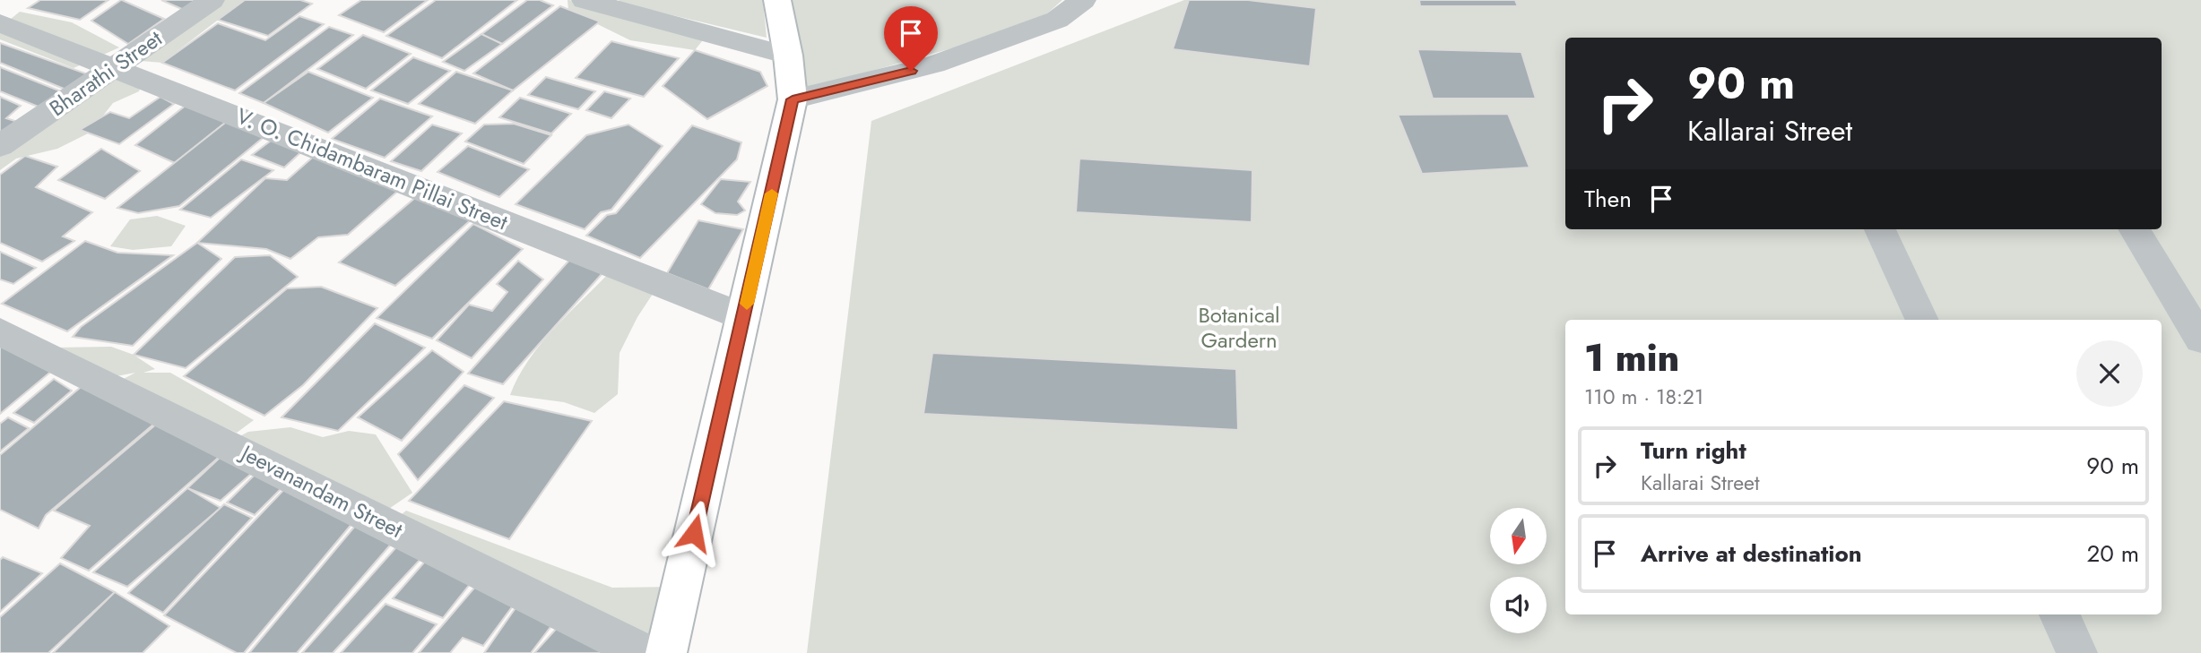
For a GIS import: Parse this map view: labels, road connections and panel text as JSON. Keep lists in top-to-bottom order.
{
  "streets": {
    "street": ["Bharathi Street", "V. O. Chidambaram Pillai Street", "Jeevanandam Street"]
  },
  "crossings": [
    ["Bharathi Street", "V. O. Chidambaram Pillai Street"]
  ],
  "parks": ["Botanical Gardern"],
  "north": "bottom",
  "page": {
    "turn": ["90 m", "Kallarai Street"],
    "then": "Then",
    "heading": ["1 min", "110 m · 18:21"],
    "list": [
      {
        "name": "Turn right",
        "note": "Kallarai Street",
        "value": "90 m"
      },
      {
        "name": "Arrive at destination",
        "value": "20 m"
      }
    ]
  }
}
